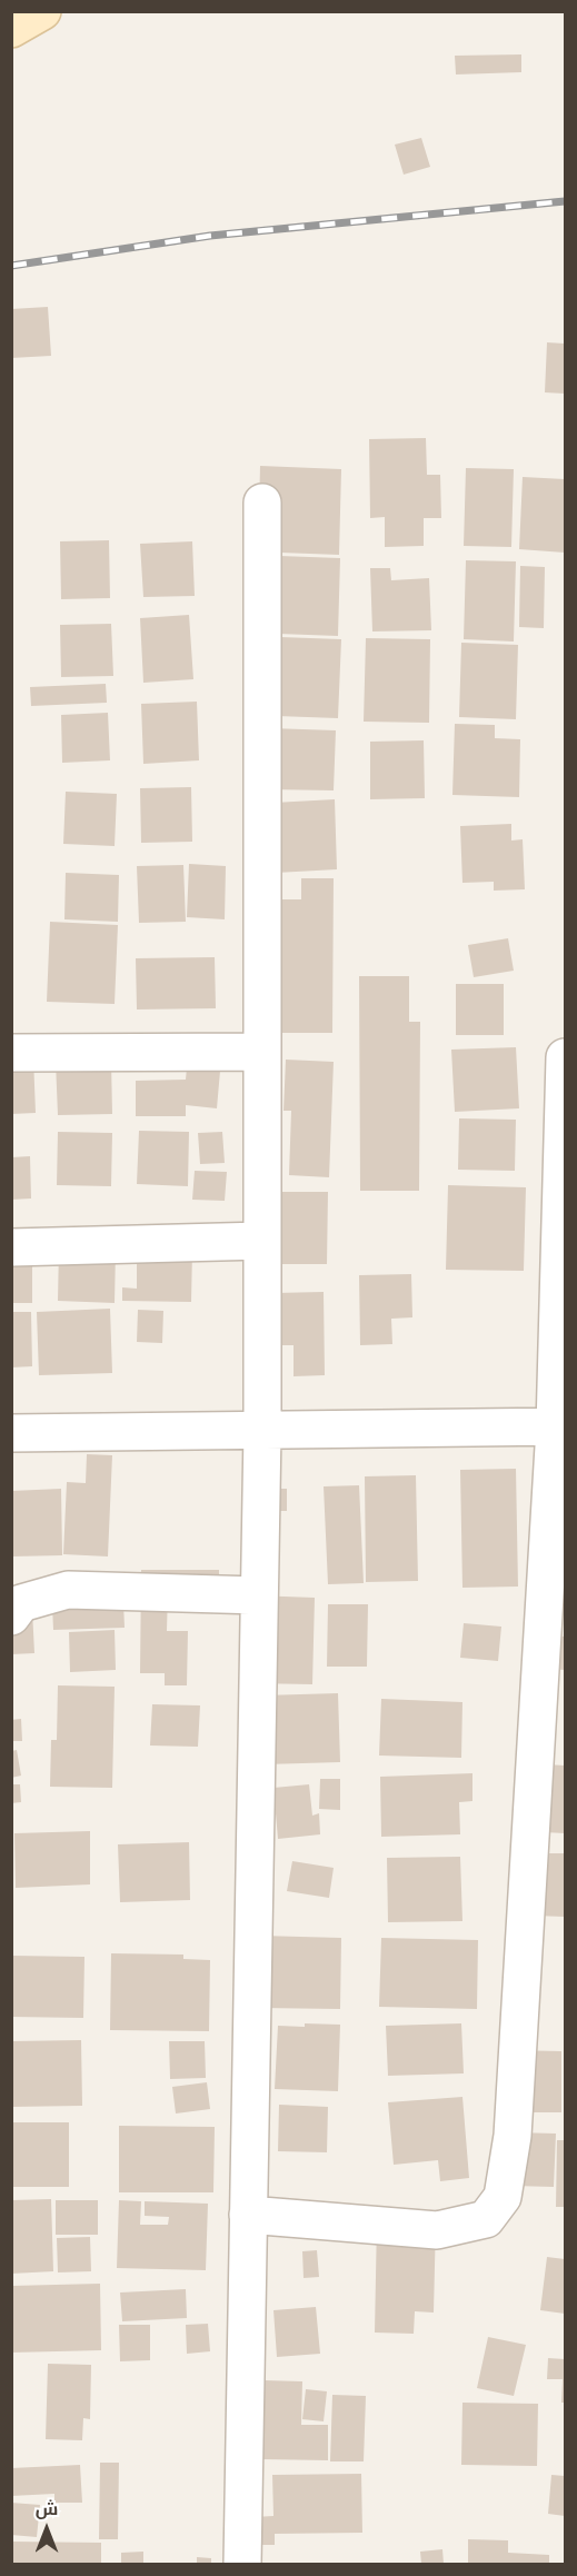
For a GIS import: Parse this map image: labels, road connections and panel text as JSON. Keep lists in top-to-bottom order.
{
  "north": "top"
}
